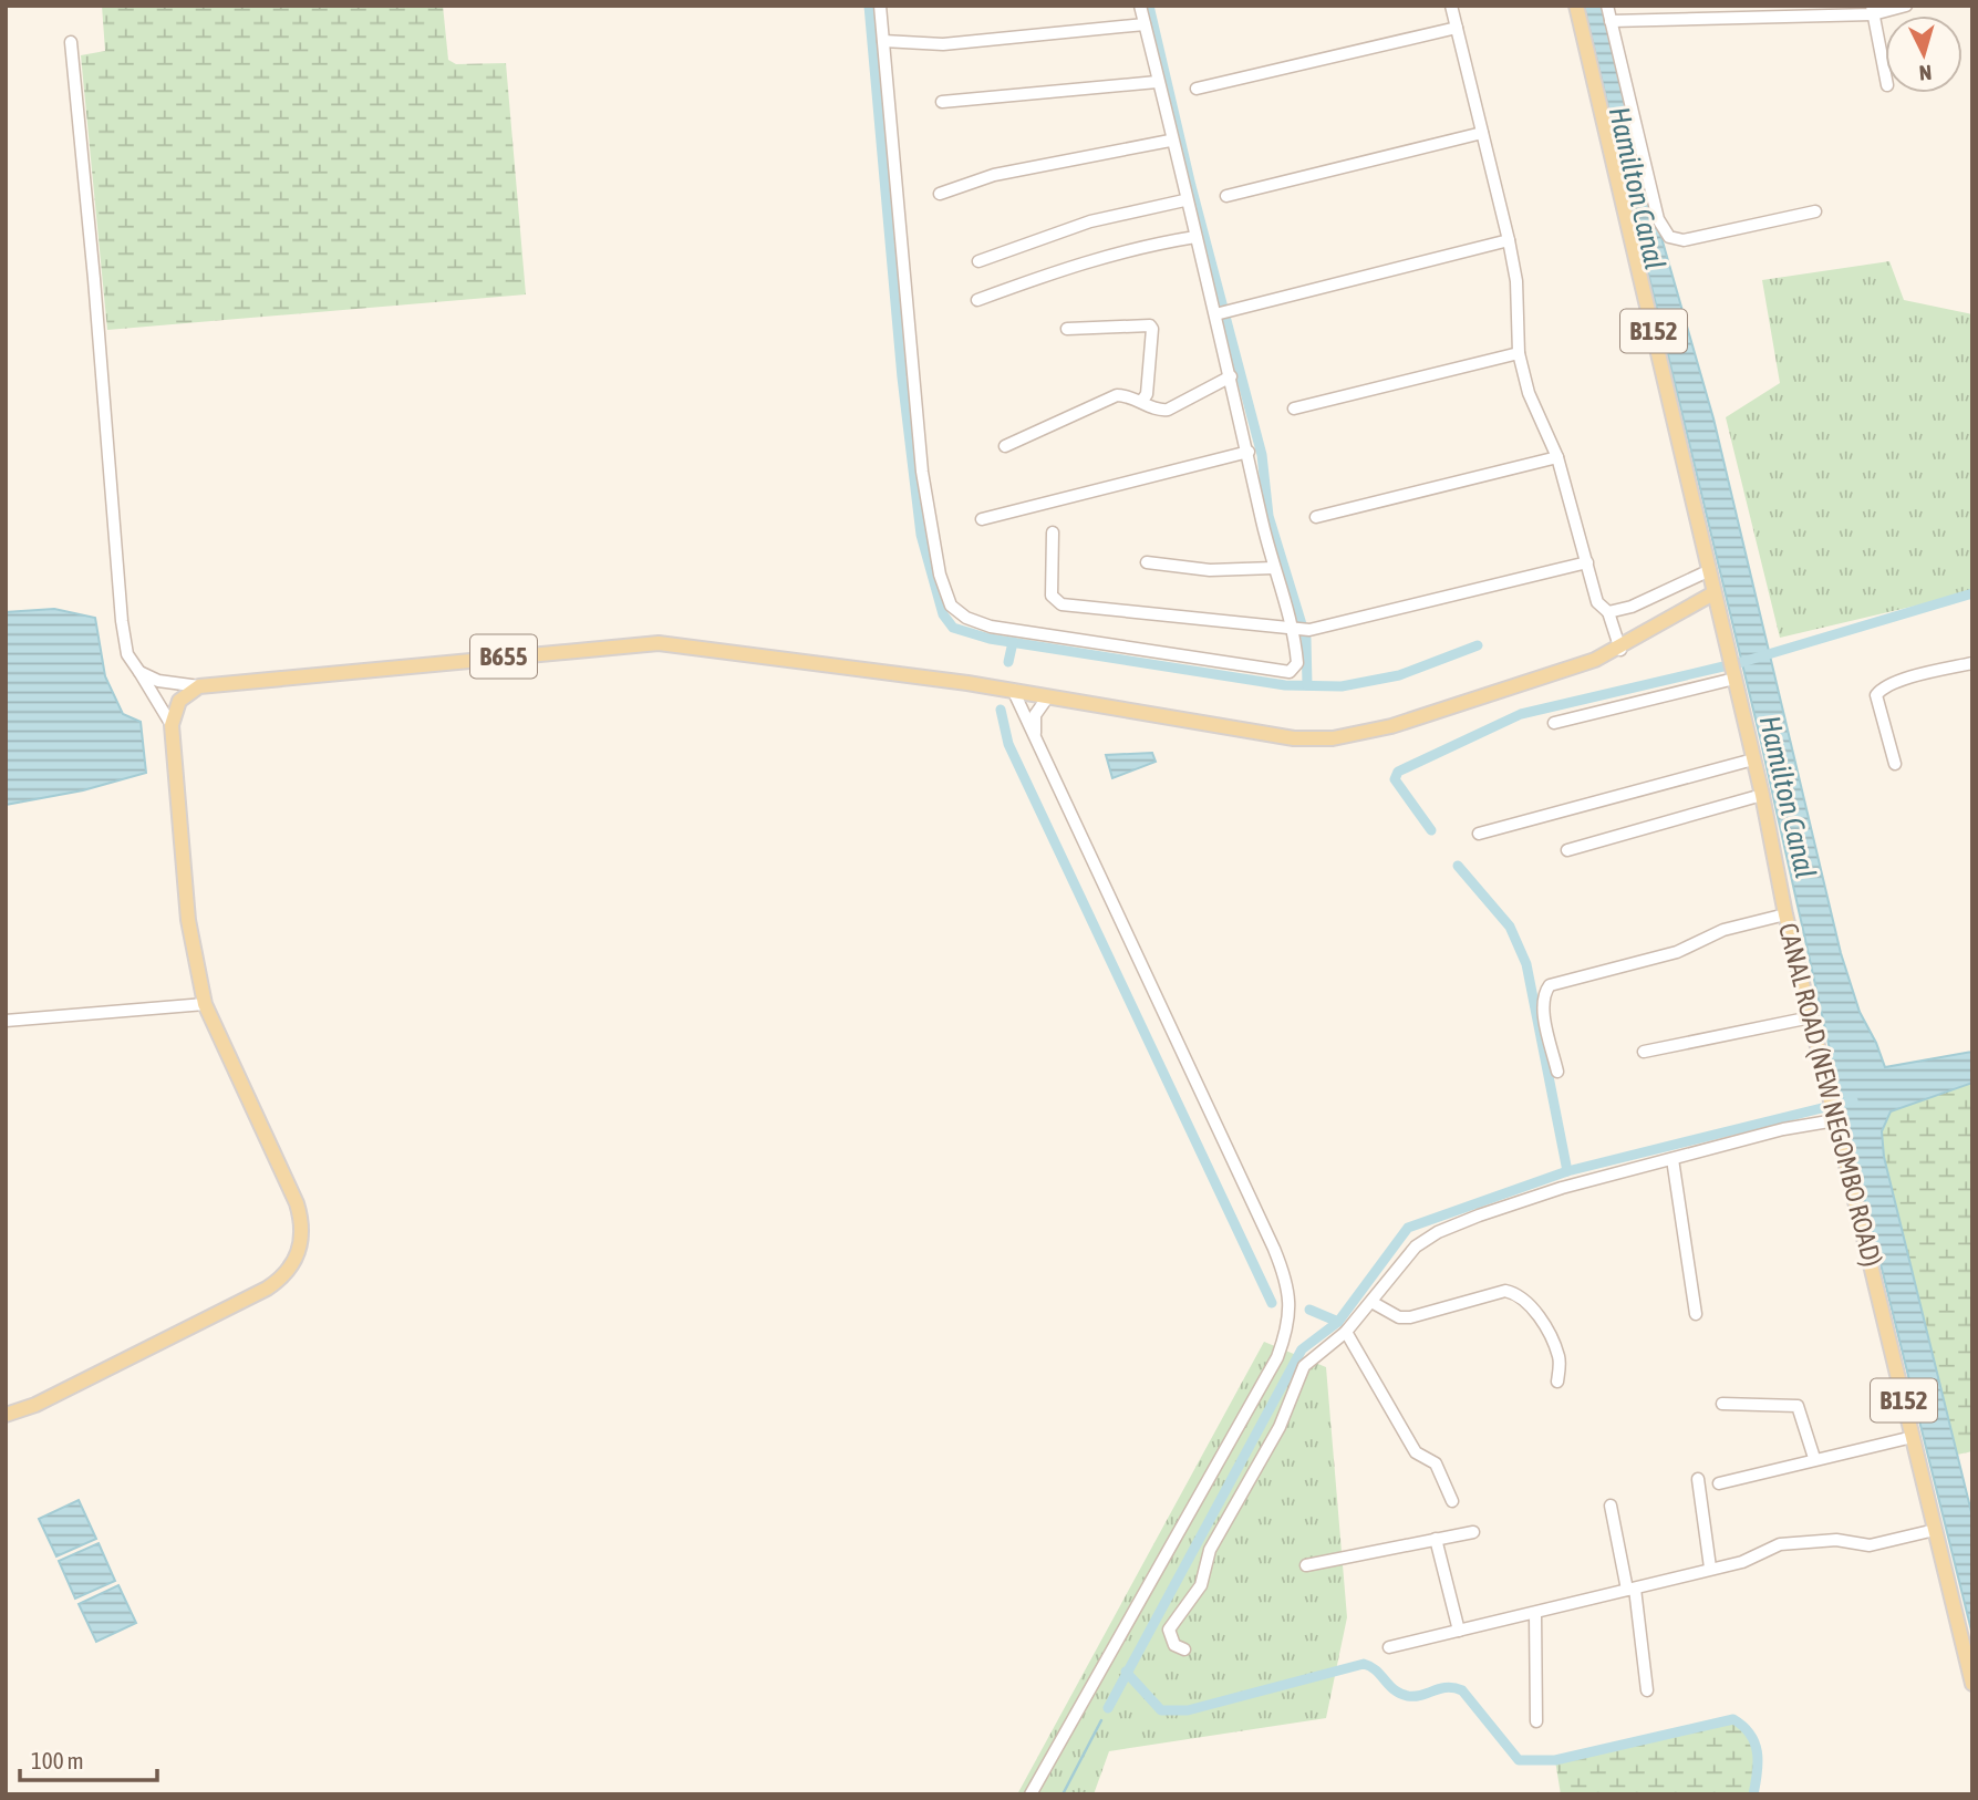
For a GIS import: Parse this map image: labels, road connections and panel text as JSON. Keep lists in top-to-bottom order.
{
  "streets": {
    "main road": ["B152", "B655", "CANAL ROAD (NEW NEGOMBO ROAD)"]
  },
  "crossings": [
    ["B655", "CANAL ROAD (NEW NEGOMBO ROAD)"]
  ],
  "water": ["Hamilton Canal"],
  "scale_bar": "100 m",
  "north": "bottom"
}
